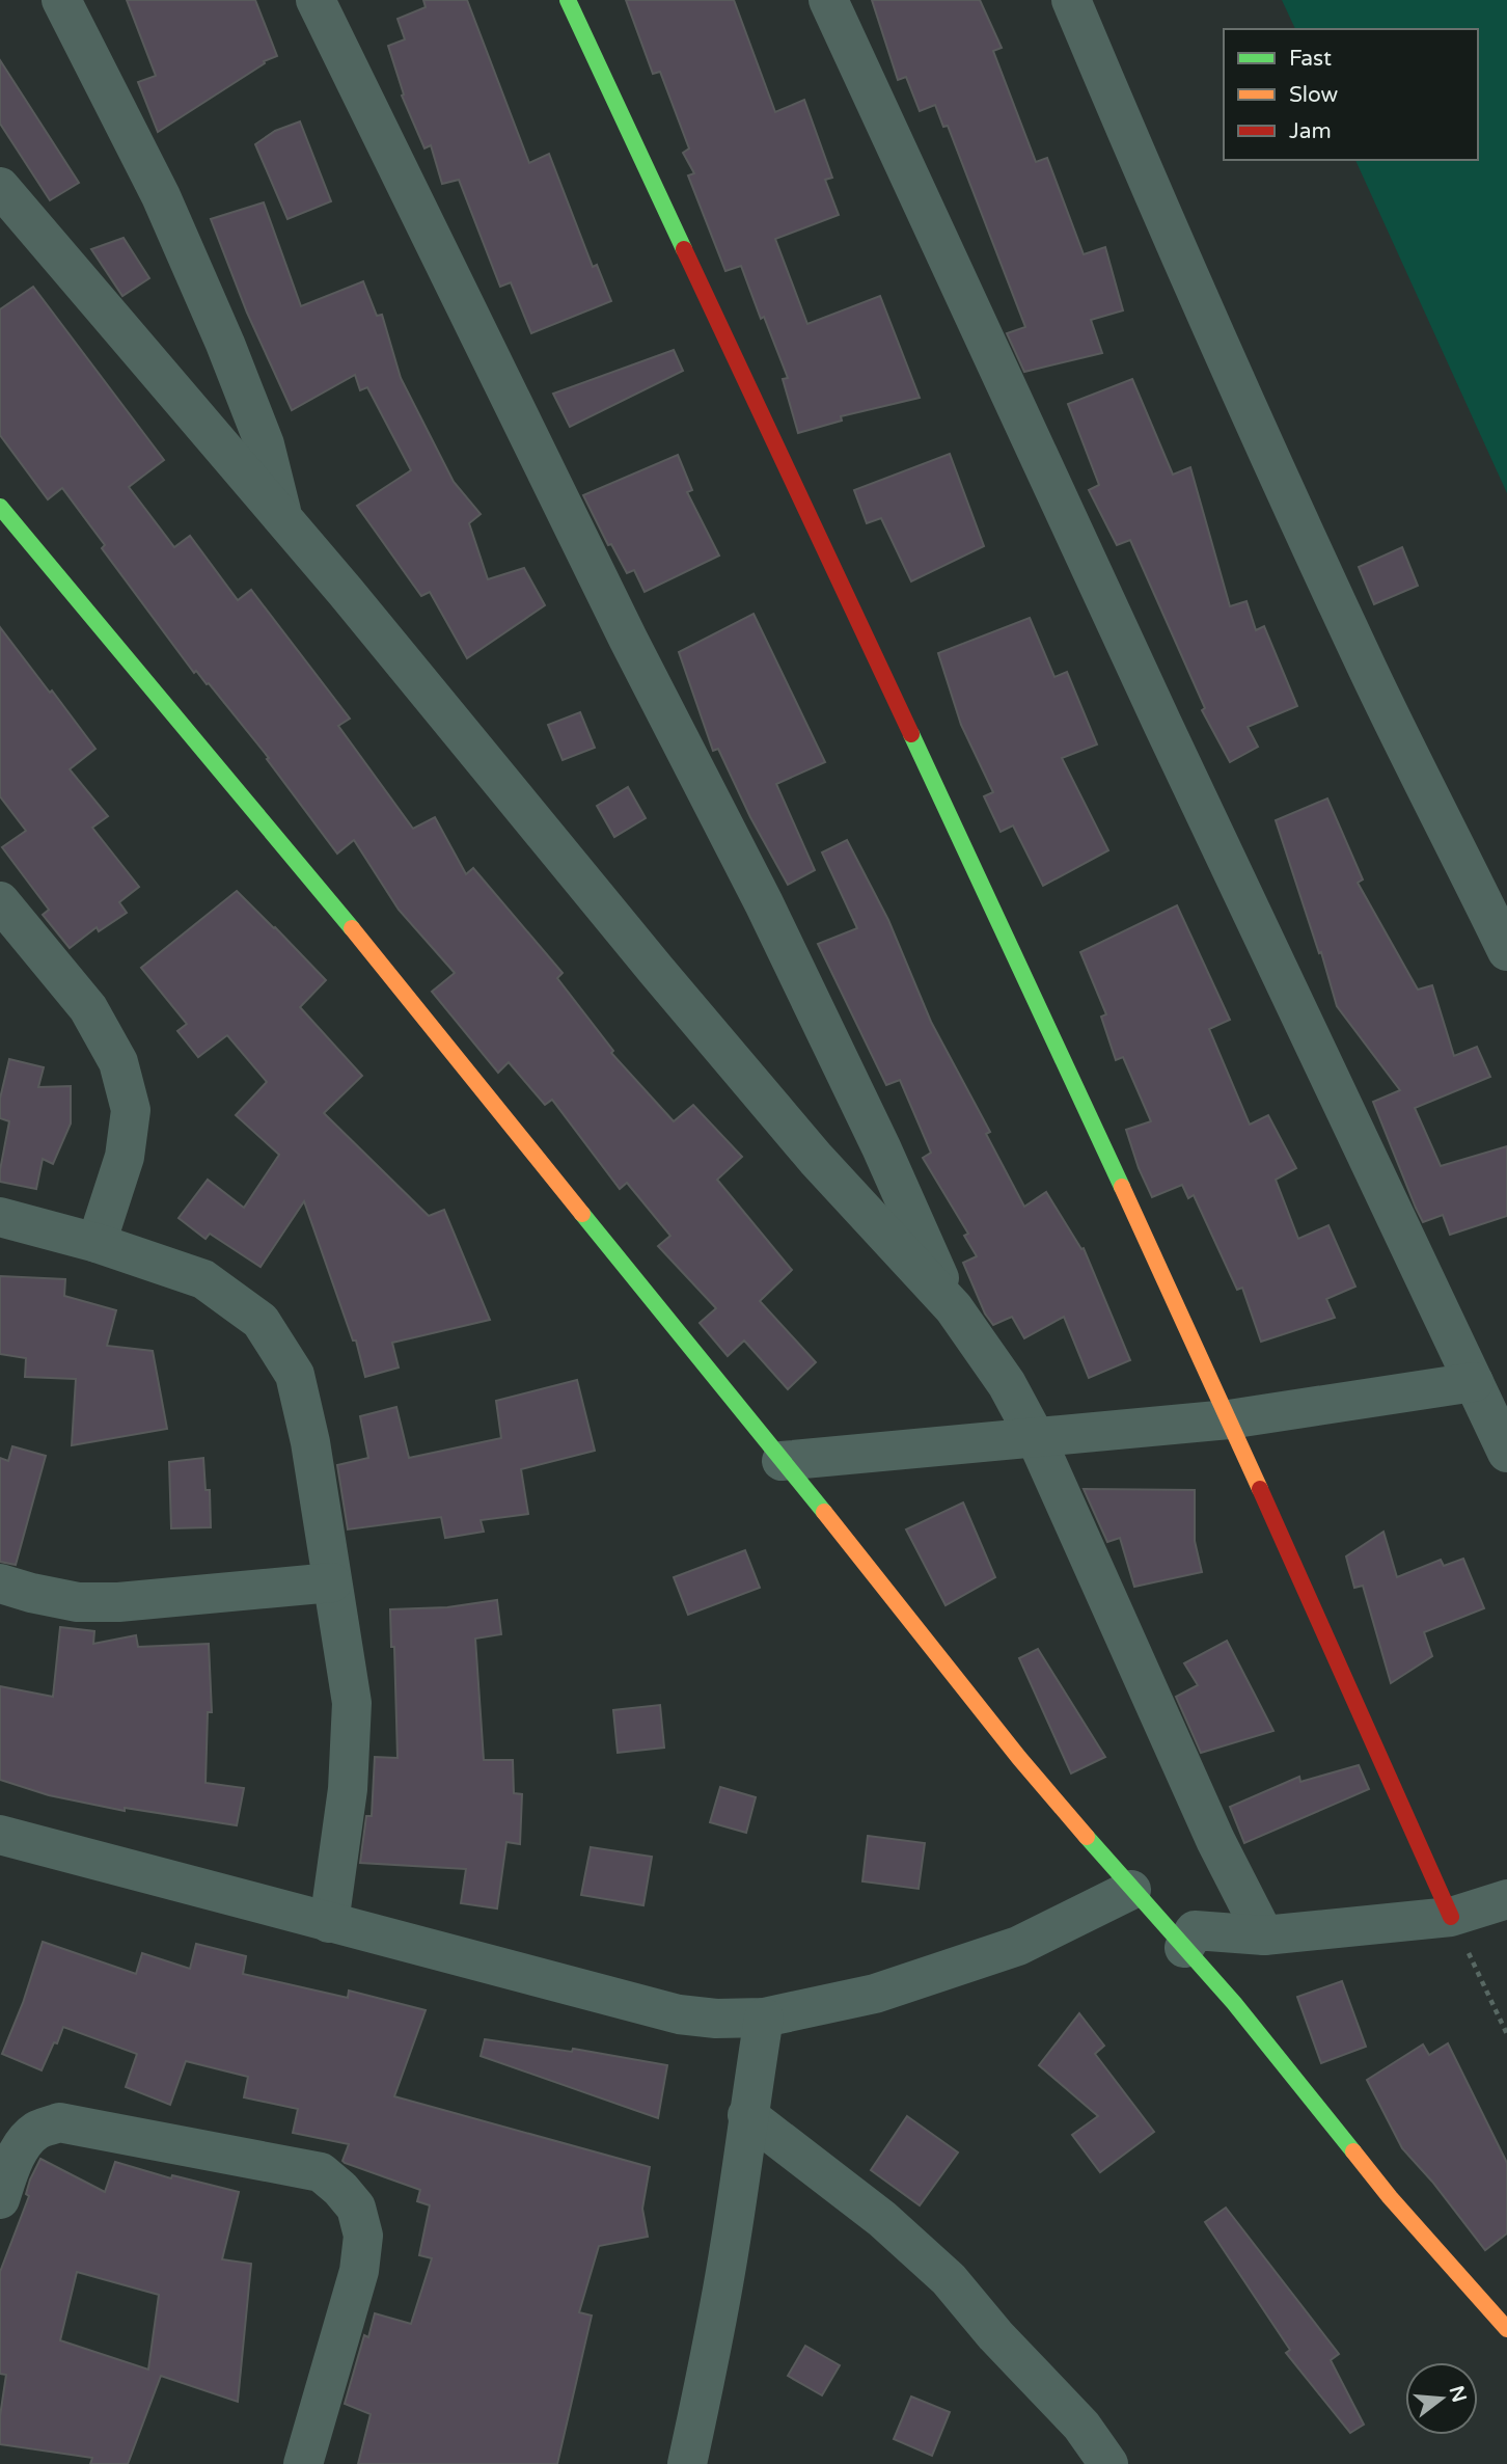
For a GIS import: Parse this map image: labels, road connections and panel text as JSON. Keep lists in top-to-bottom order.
{
  "legend": ["Fast", "Slow", "Jam"],
  "north": "right"
}
